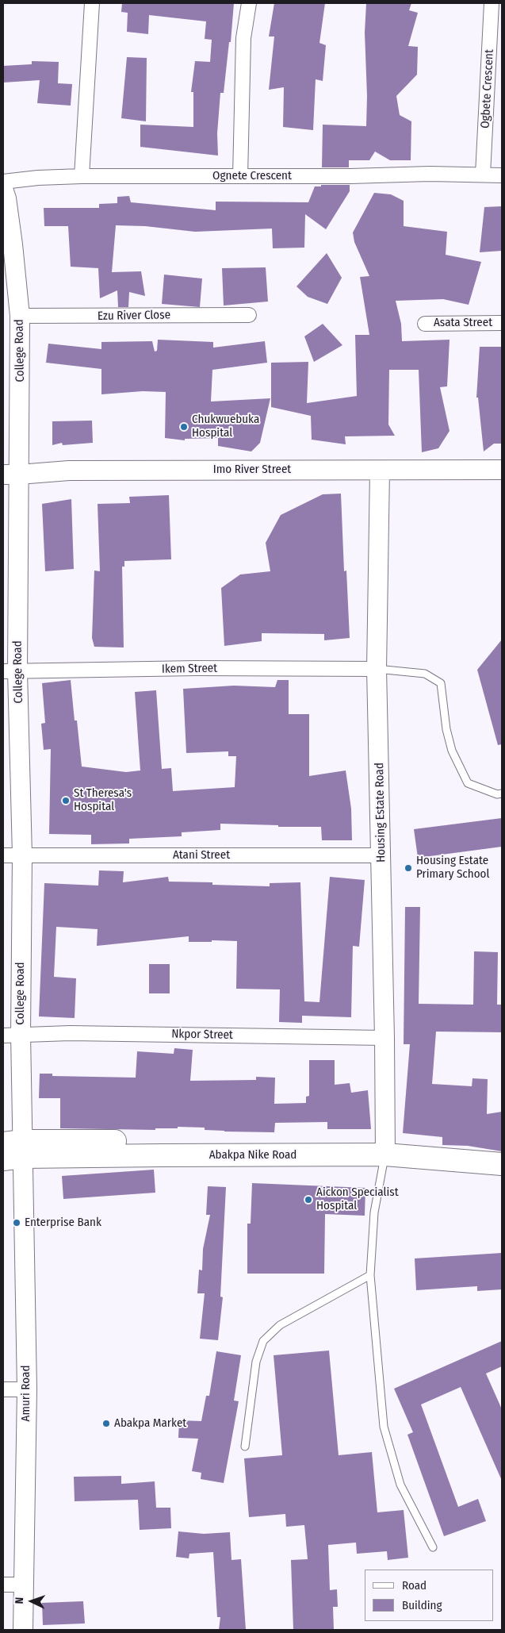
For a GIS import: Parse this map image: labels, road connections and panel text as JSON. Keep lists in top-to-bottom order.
{
  "streets": {
    "main road": [
      "College Road",
      "Imo River Street",
      "Housing Estate Road",
      "Abakpa Nike Road",
      "Amuri Road"
    ],
    "street": [
      "Ogbete Crescent",
      "Ognete Crescent",
      "Ezu River Close",
      "Asata Street",
      "Ikem Street",
      "Atani Street",
      "Nkpor Street"
    ]
  },
  "crossings": [
    ["Ogbete Crescent", "Ognete Crescent"],
    ["Ezu River Close", "College Road"],
    ["College Road", "Imo River Street"],
    ["College Road", "Ikem Street"],
    ["College Road", "Atani Street"],
    ["College Road", "Nkpor Street"],
    ["College Road", "Abakpa Nike Road"],
    ["College Road", "Amuri Road"],
    ["Imo River Street", "Housing Estate Road"],
    ["Ikem Street", "Housing Estate Road"],
    ["Housing Estate Road", "Atani Street"],
    ["Housing Estate Road", "Nkpor Street"],
    ["Housing Estate Road", "Abakpa Nike Road"],
    ["Abakpa Nike Road", "Amuri Road"]
  ],
  "places": [
    "Chukwuebuka Hospital",
    "St Theresa's Hospital",
    "Housing Estate Primary School",
    "Aickon Specialist Hospital",
    "Enterprise Bank",
    "Abakpa Market"
  ],
  "legend": ["Road", "Building"],
  "north": "left"
}
